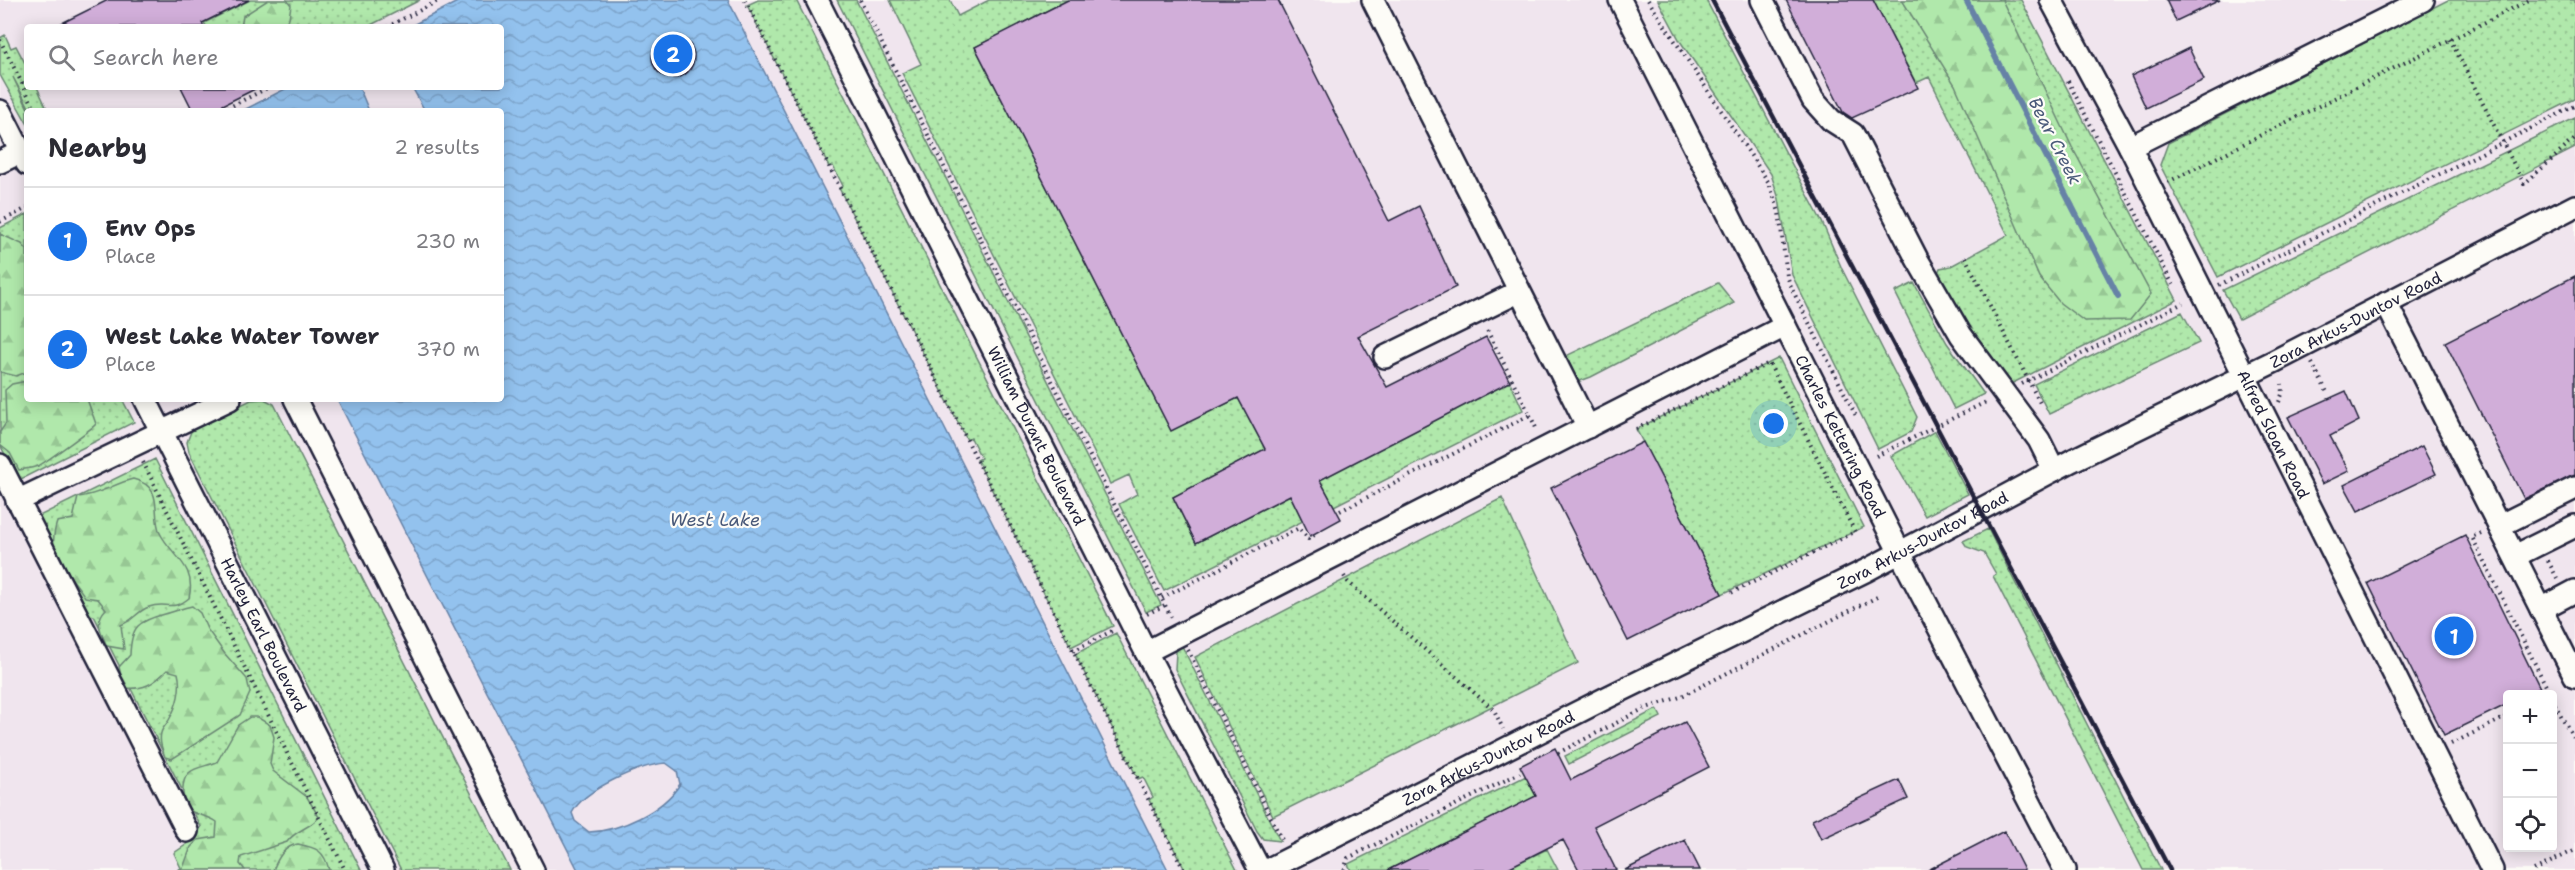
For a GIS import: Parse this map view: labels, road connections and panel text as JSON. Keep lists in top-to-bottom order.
{
  "streets": {
    "lane": [
      "Zora Arkus-Duntov Road",
      "Alfred Sloan Road",
      "William Durant Boulevard",
      "Charles Kettering Road",
      "Harley Earl Boulevard"
    ]
  },
  "crossings": [
    ["Zora Arkus-Duntov Road", "Alfred Sloan Road"],
    ["Zora Arkus-Duntov Road", "Charles Kettering Road"]
  ],
  "water": ["Bear Creek", "West Lake"],
  "page": {
    "search": "Search here",
    "pins": ["2", "1"],
    "heading": ["Nearby", "2 results"],
    "list": [
      {
        "mark": "1",
        "name": "Env Ops",
        "note": "Place",
        "value": "230 m"
      },
      {
        "mark": "2",
        "name": "West Lake Water Tower",
        "note": "Place",
        "value": "370 m"
      }
    ],
    "map_buttons": ["+", "−"]
  }
}
